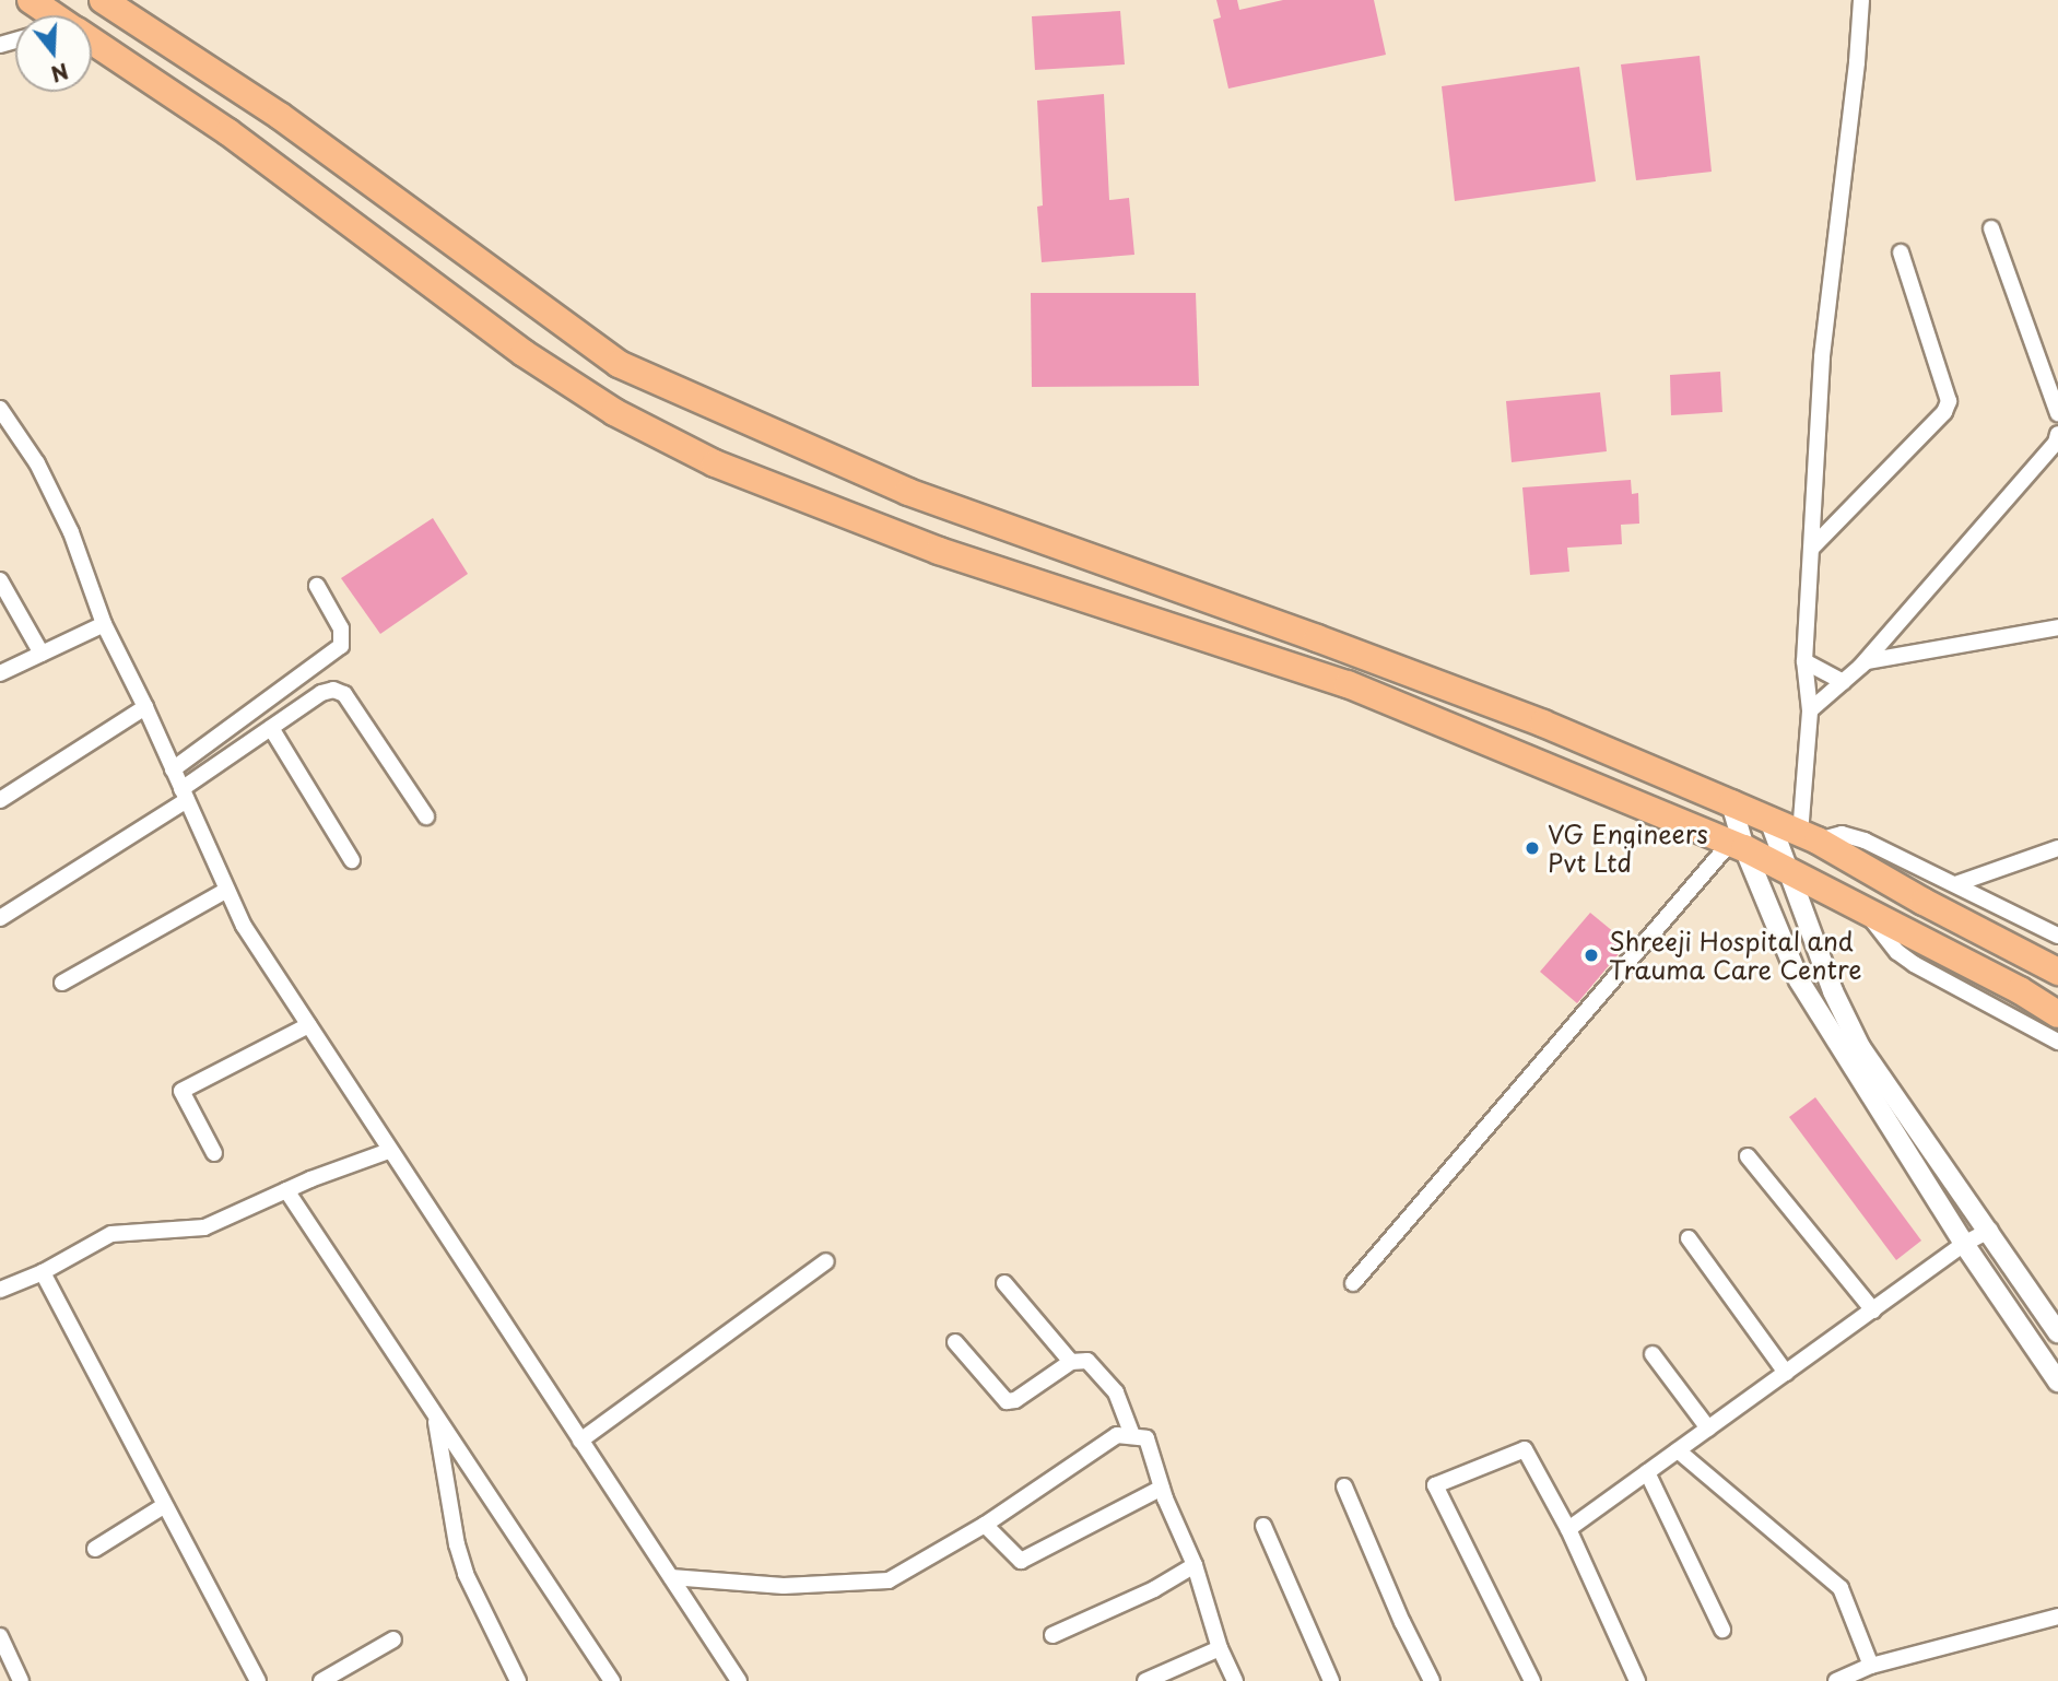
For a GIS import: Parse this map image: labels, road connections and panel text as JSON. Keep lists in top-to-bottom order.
{
  "places": ["VG Engineers Pvt Ltd", "Shreeji Hospital and Trauma Care Centre"],
  "north": "bottom"
}
